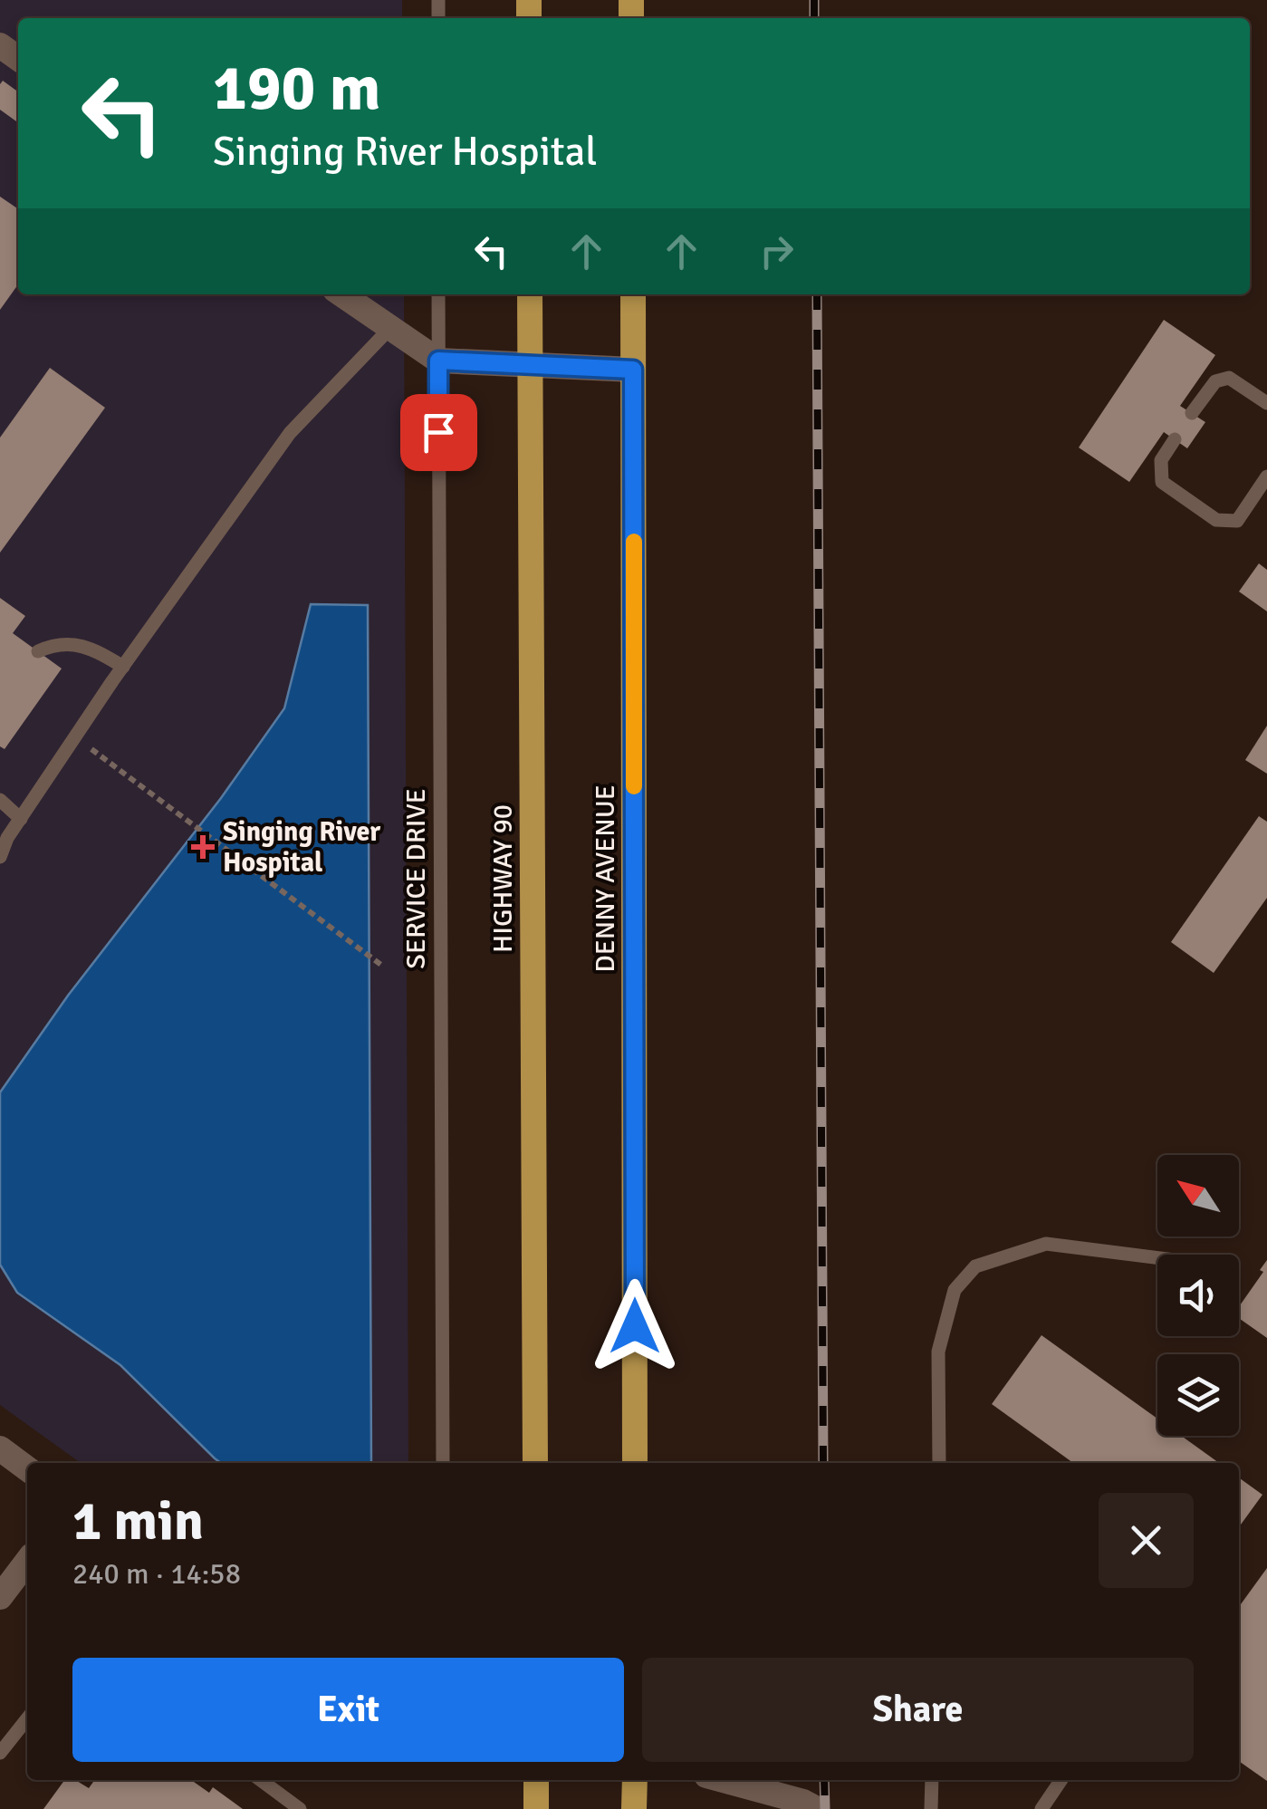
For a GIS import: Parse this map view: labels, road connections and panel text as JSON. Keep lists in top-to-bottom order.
{
  "streets": {
    "main road": ["HIGHWAY 90", "DENNY AVENUE"],
    "lane": ["SERVICE DRIVE"]
  },
  "places": {
    "health": ["Singing River Hospital"]
  },
  "north": "top left",
  "page": {
    "turn": ["190 m", "Singing River Hospital"],
    "heading": ["1 min", "240 m · 14:58"],
    "buttons": ["Exit", "Share"]
  }
}
